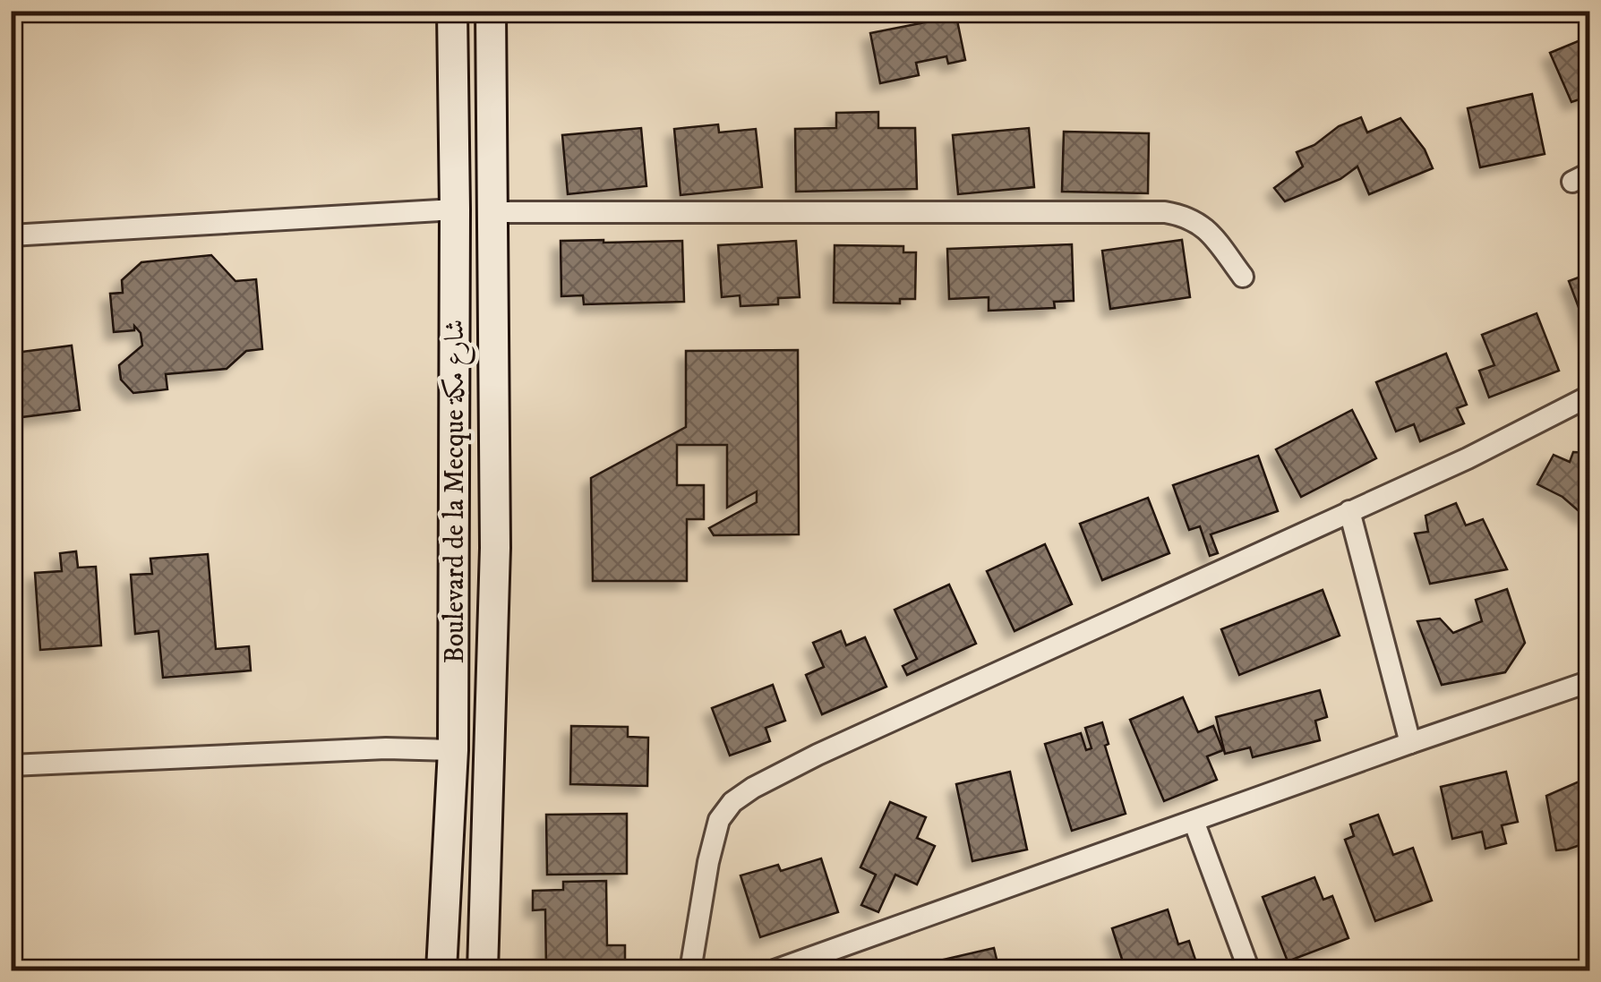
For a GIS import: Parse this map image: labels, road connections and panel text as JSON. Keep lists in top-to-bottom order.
{
  "streets": {
    "main road": ["Boulevard de la Mecque شارع مكة"]
  }
}
